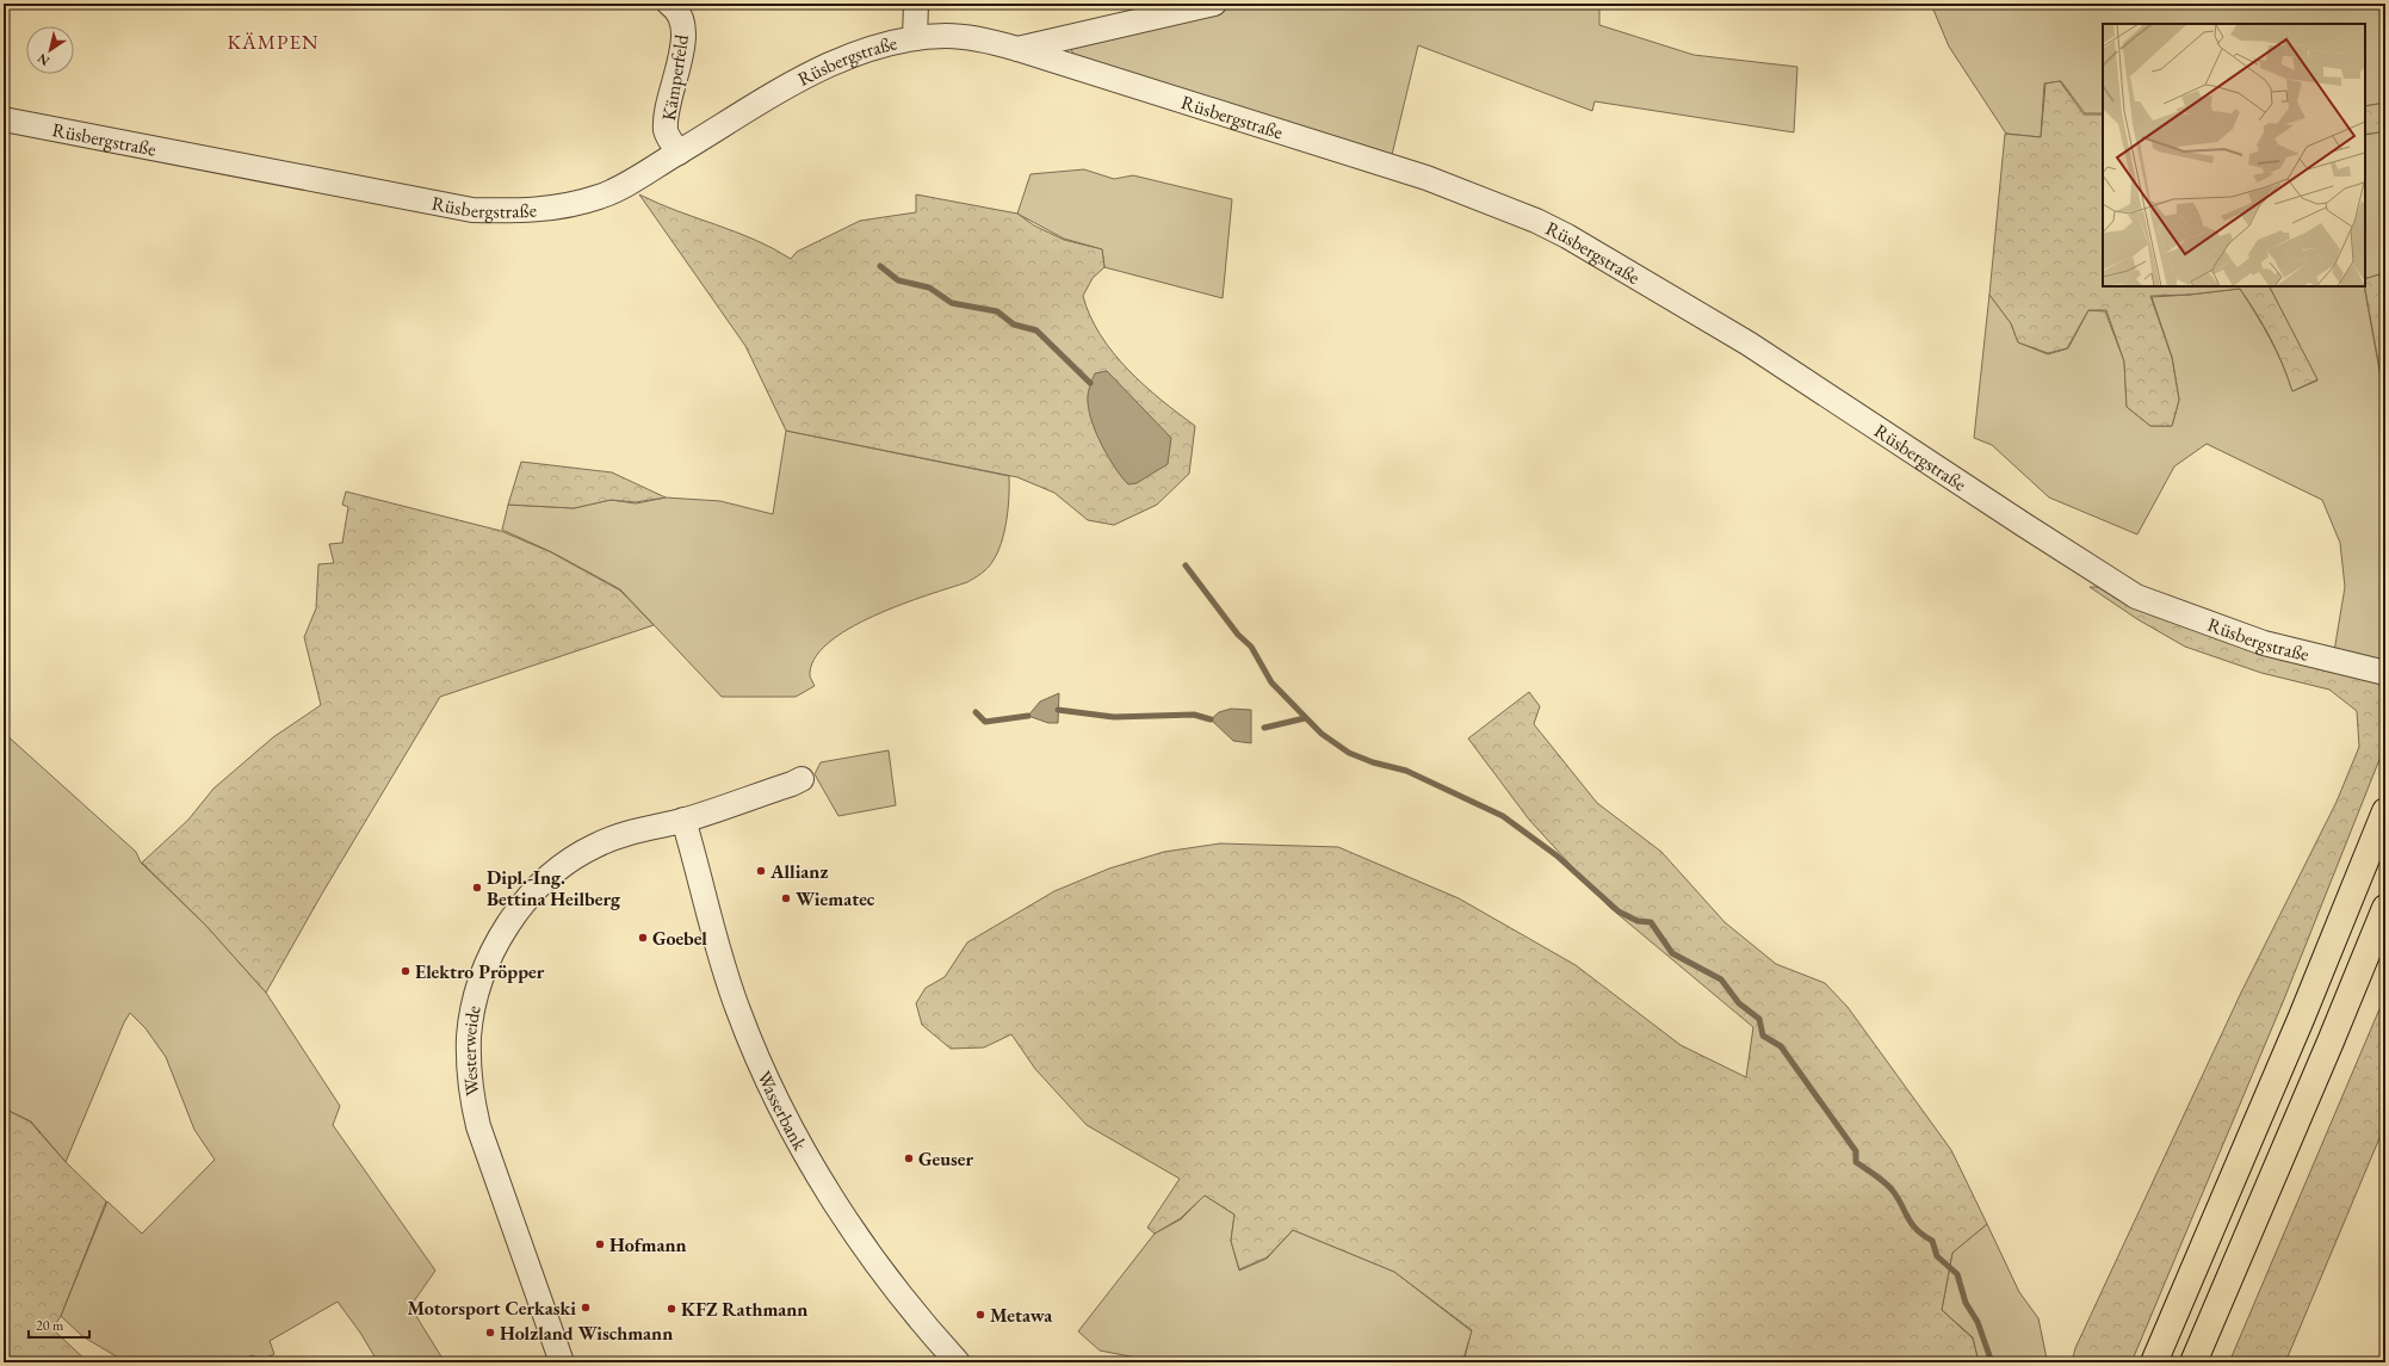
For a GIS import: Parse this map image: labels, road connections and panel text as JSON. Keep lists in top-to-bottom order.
{
  "streets": {
    "street": [
      "Rüsbergstraße",
      "Kämperfeld",
      "Westerweide",
      "Wasserbank"
    ]
  },
  "crossings": [
    ["Rüsbergstraße", "Kämperfeld"],
    ["Westerweide", "Wasserbank"]
  ],
  "districts": ["KÄMPEN"],
  "places": [
    "Allianz",
    "Dipl.-Ing. Bettina Heilberg",
    "Wiematec",
    "Goebel",
    "Elektro Pröpper",
    "Geuser",
    "Hofmann",
    "Motorsport Cerkaski",
    "KFZ Rathmann",
    "Metawa",
    "Holzland Wischmann"
  ],
  "scale_bar": "20 m",
  "north": "bottom left"
}
